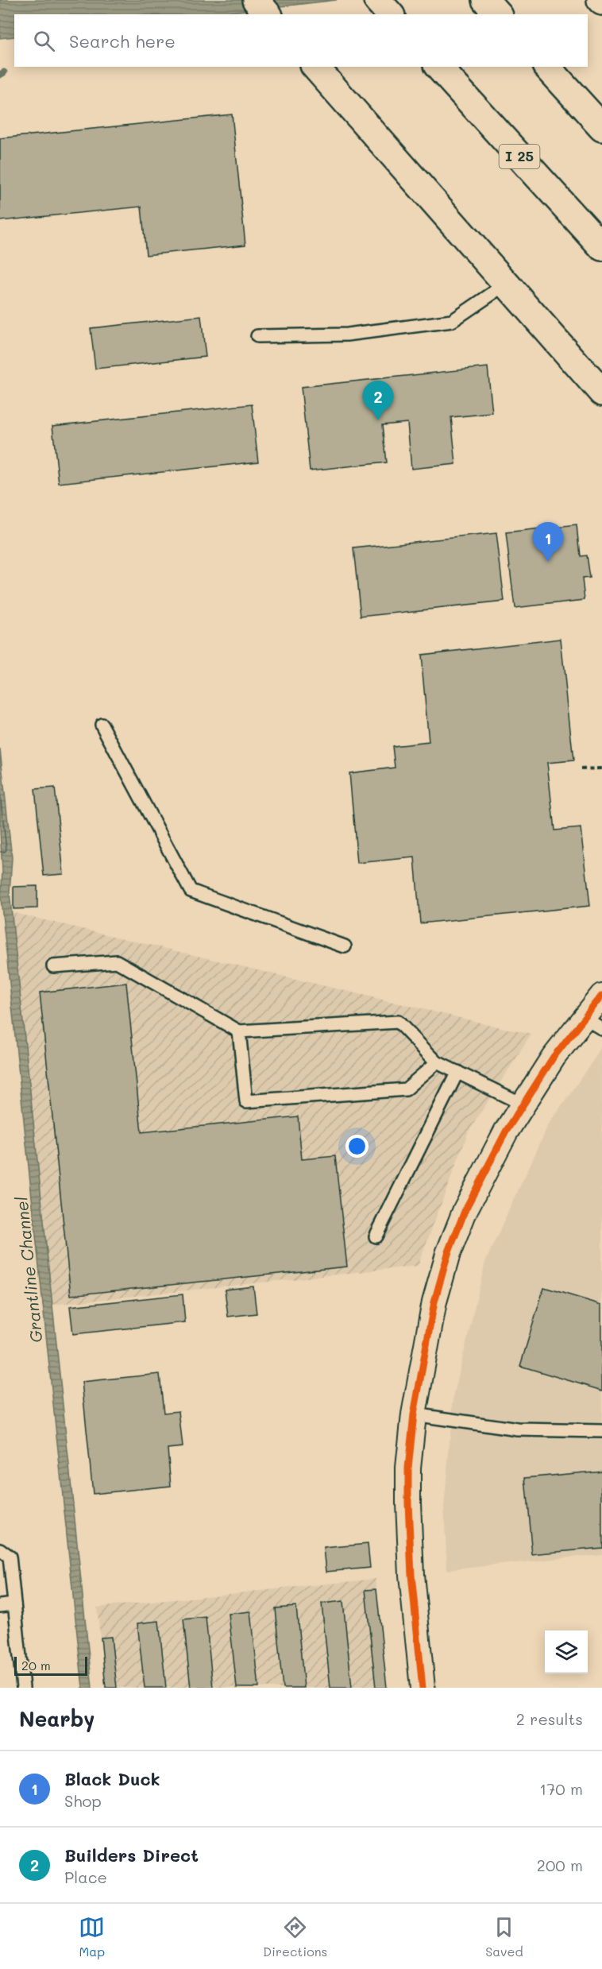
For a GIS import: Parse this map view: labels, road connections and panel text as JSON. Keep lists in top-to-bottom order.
{
  "streets": {
    "main road": ["I 25"]
  },
  "water": ["Grantline Channel"],
  "scale_bar": "20 m",
  "page": {
    "search": "Search here",
    "pins": ["2", "1"],
    "scale": "20 m",
    "heading": ["Nearby", "2 results"],
    "list": [
      {
        "mark": "1",
        "name": "Black Duck",
        "note": "Shop",
        "value": "170 m"
      },
      {
        "mark": "2",
        "name": "Builders Direct",
        "note": "Place",
        "value": "200 m"
      }
    ],
    "nav": ["Map", "Directions", "Saved"]
  }
}
